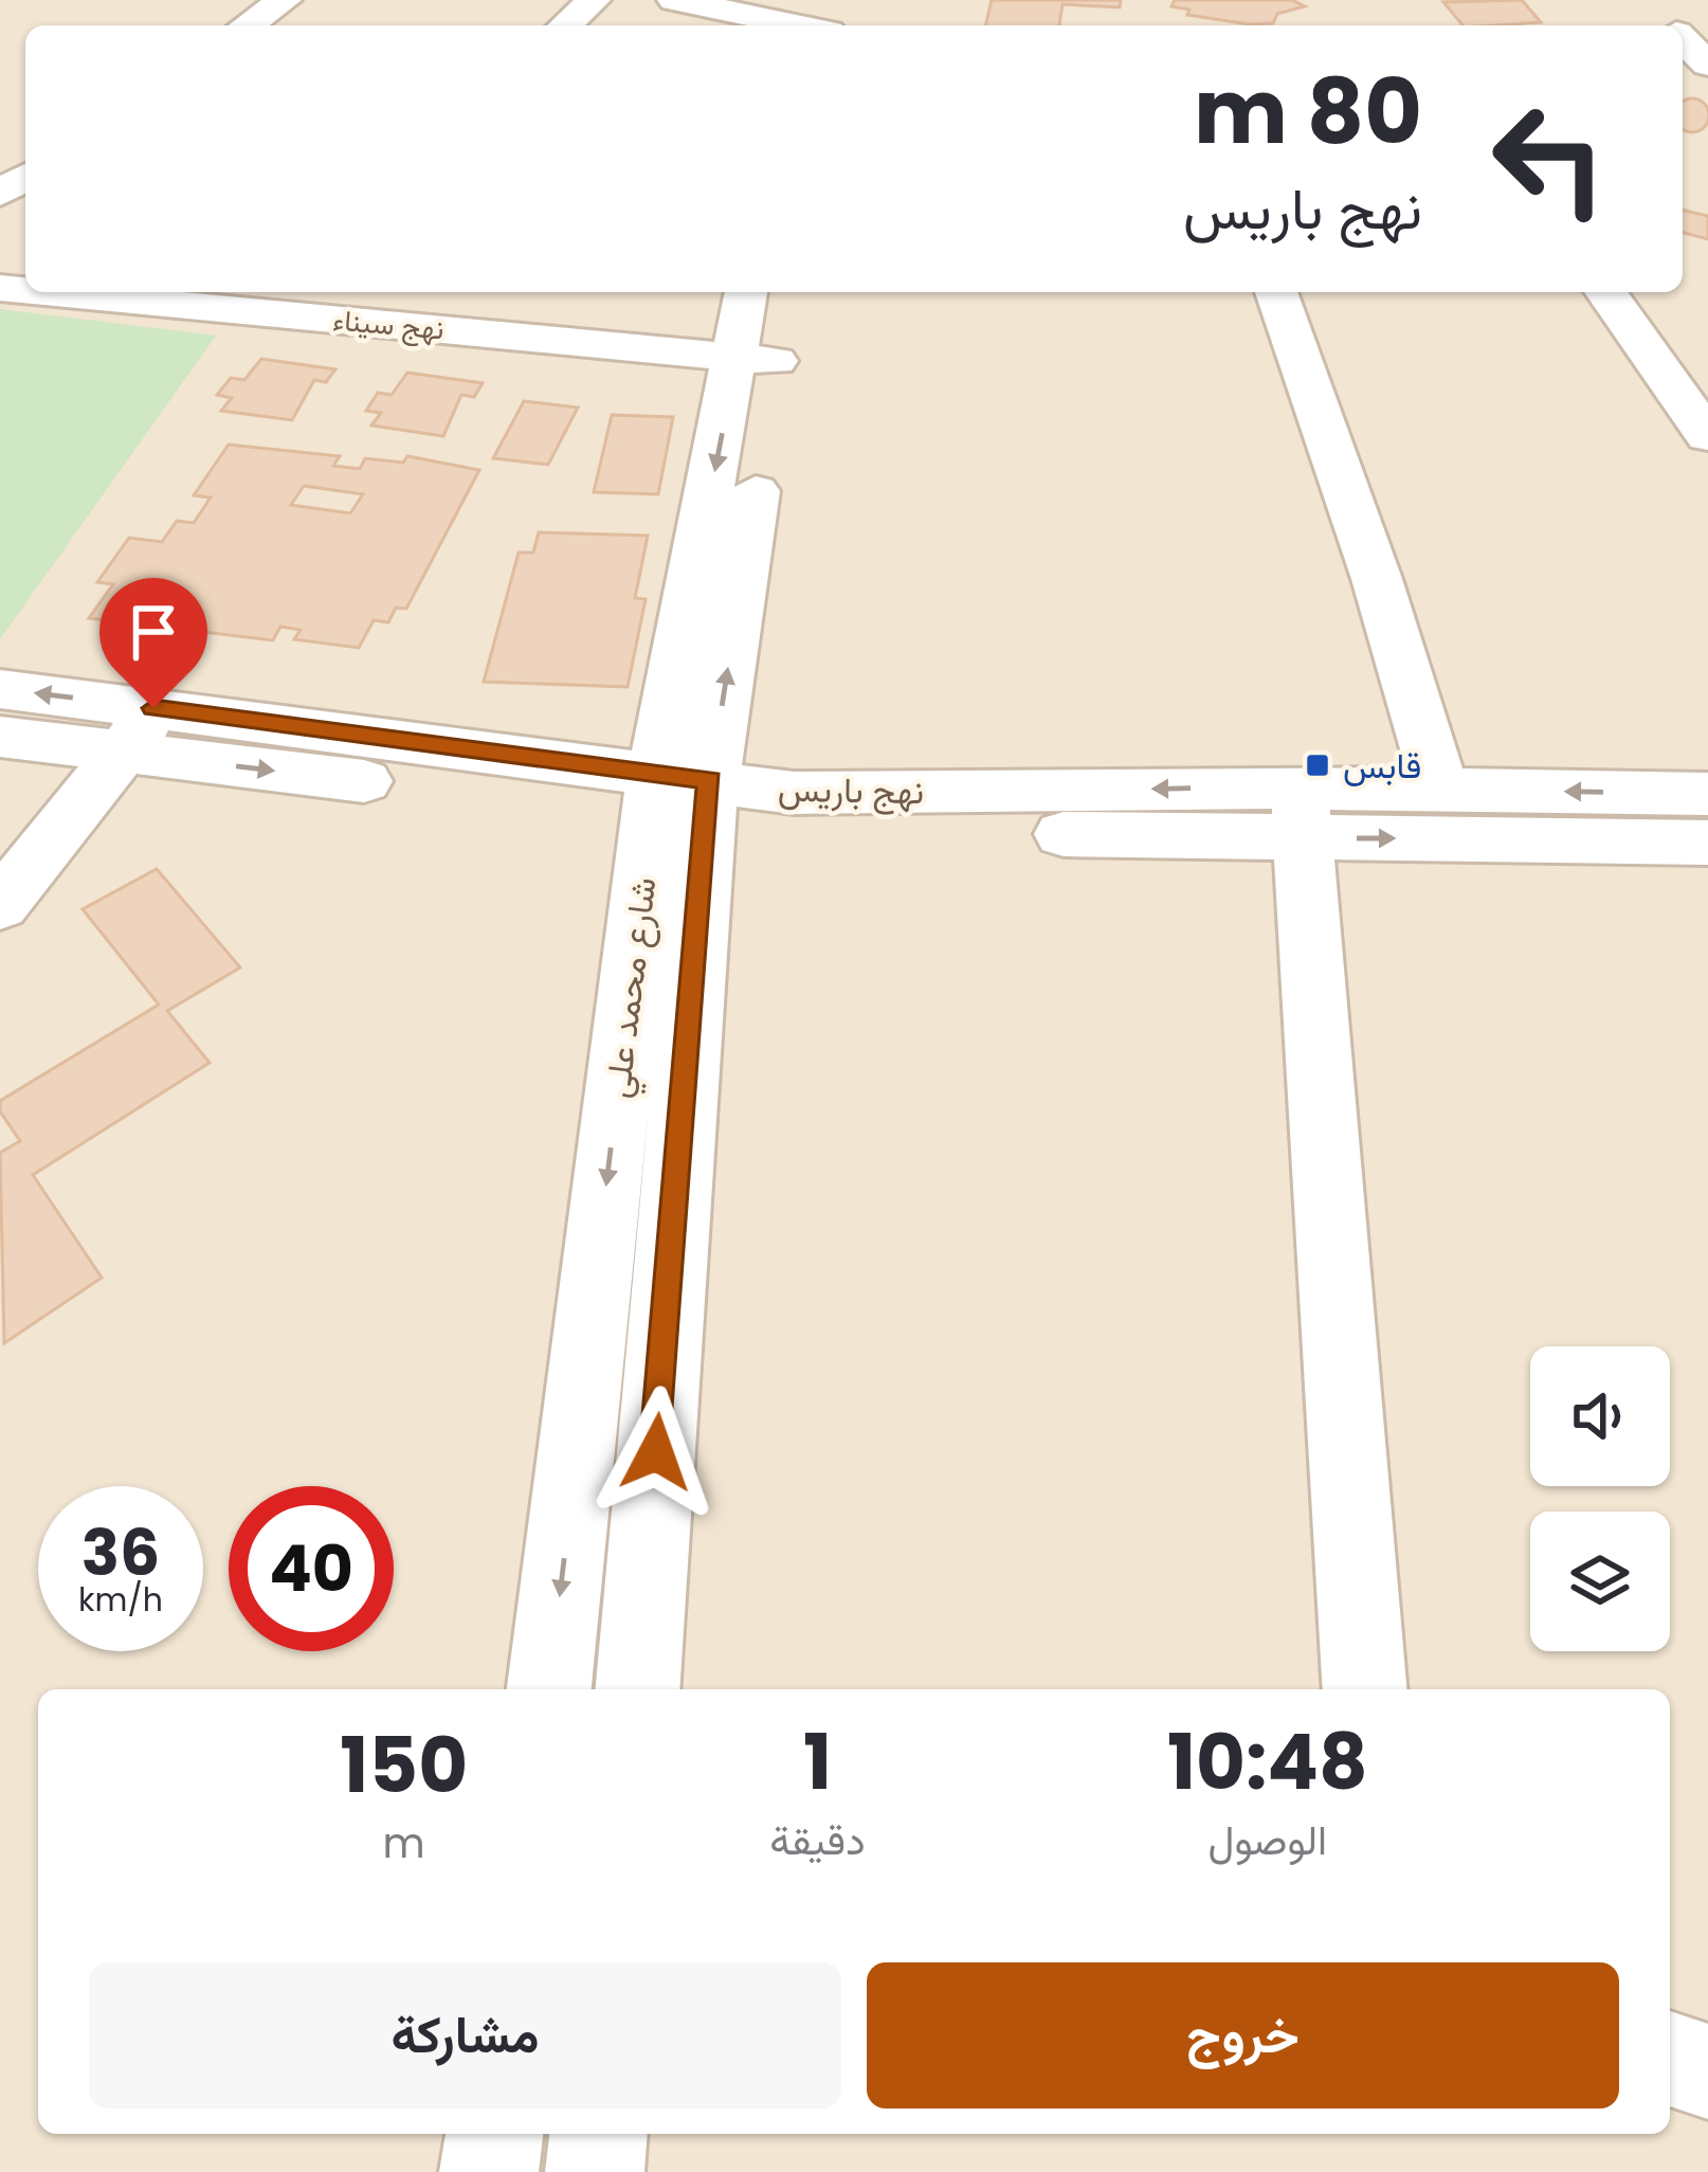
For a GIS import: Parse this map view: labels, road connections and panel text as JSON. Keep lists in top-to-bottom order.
{
  "streets": {
    "street": ["نهج سيناء", "نهج باريس", "شارع محمد علي"]
  },
  "crossings": [
    ["نهج سيناء", "شارع محمد علي"],
    ["نهج باريس", "شارع محمد علي"]
  ],
  "places": {
    "transit": ["قابس"]
  },
  "page": {
    "turn": ["80 m", "نهج باريس"],
    "speed": "36 km/h",
    "limit": "40",
    "eta": [
      "10:48",
      "الوصول",
      "1",
      "دقيقة",
      "150",
      "m"
    ],
    "buttons": ["خروج", "مشاركة"]
  }
}
